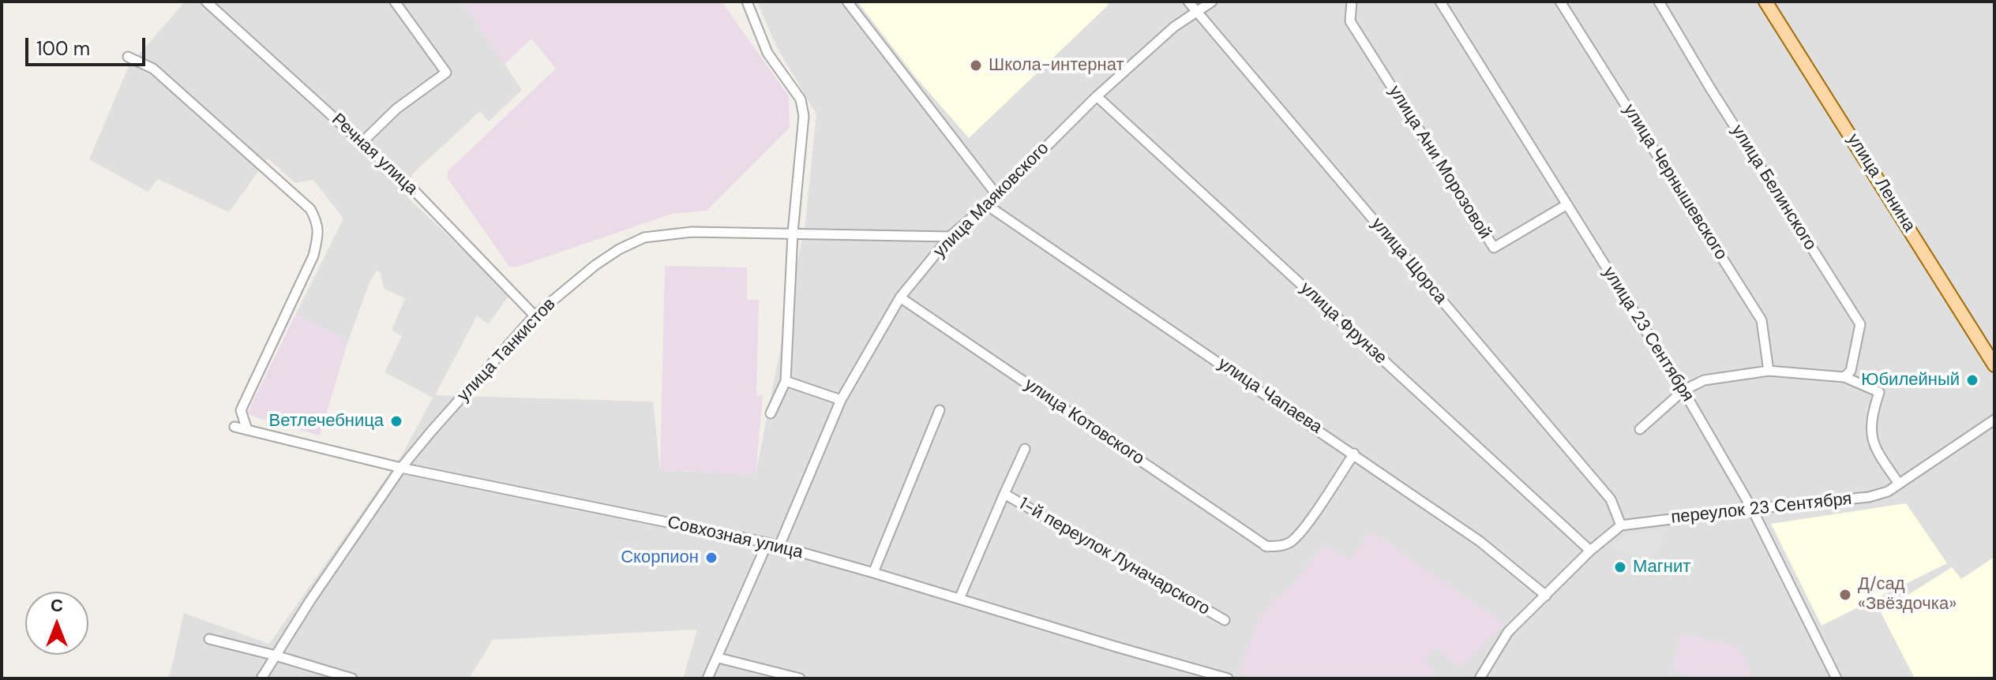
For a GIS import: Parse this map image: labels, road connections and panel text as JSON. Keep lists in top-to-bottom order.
{
  "streets": {
    "main road": ["улица Ленина"],
    "street": [
      "Речная улица",
      "улица Ани Морозовой",
      "улица Чернышевского",
      "улица Белинского",
      "улица Маяковского",
      "улица Щорса",
      "улица Фрунзе",
      "улица 23 Сентября",
      "улица Танкистов",
      "улица Чапаева",
      "улица Котовского",
      "переулок 23 Сентября",
      "Совхозная улица",
      "1-й переулок Луначарского"
    ]
  },
  "crossings": [
    ["Речная улица", "улица Танкистов"],
    ["улица Ани Морозовой", "улица 23 Сентября"],
    ["улица Маяковского", "улица Щорса"],
    ["улица Маяковского", "улица Фрунзе"],
    ["улица Маяковского", "улица Танкистов"],
    ["улица Маяковского", "улица Чапаева"],
    ["улица Маяковского", "улица Котовского"],
    ["улица Маяковского", "Совхозная улица"],
    ["улица Щорса", "переулок 23 Сентября"],
    ["улица 23 Сентября", "переулок 23 Сентября"],
    ["улица Танкистов", "Совхозная улица"],
    ["улица Чапаева", "улица Котовского"],
    ["Совхозная улица", "1-й переулок Луначарского"]
  ],
  "places": [
    "Школа-интернат",
    "Юбилейный",
    "Ветлечебница",
    "Скорпион",
    "Магнит",
    "Д/сад «Звёздочка»"
  ],
  "scale_bar": "100 m",
  "north": "top"
}
